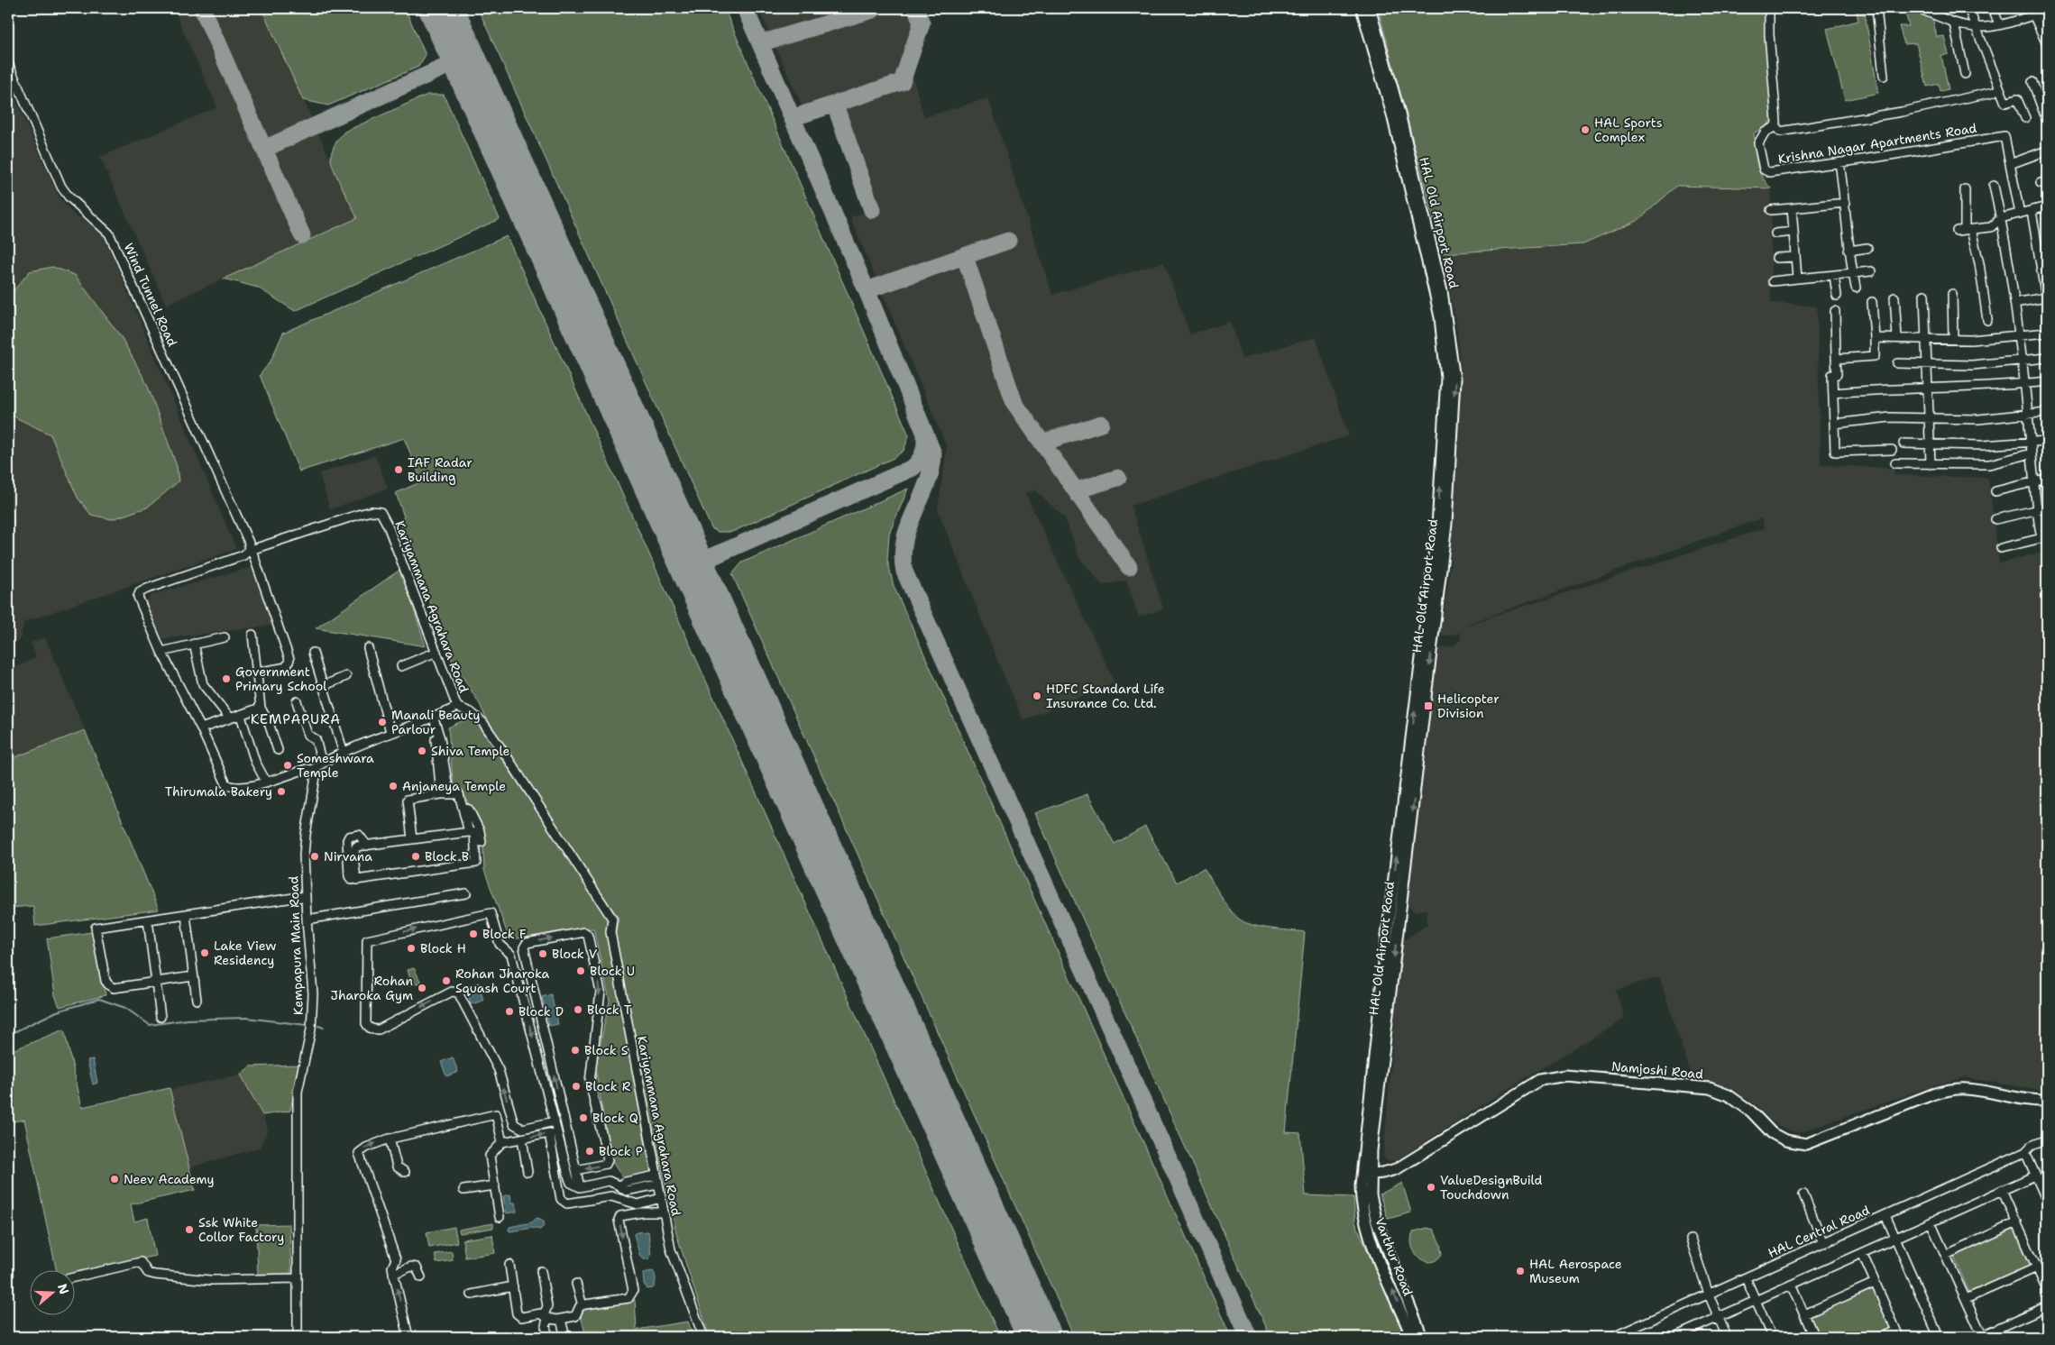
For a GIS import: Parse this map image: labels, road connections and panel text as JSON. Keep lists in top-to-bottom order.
{
  "streets": {
    "main road": ["HAL Old Airport Road", "Namjoshi Road", "Varthur Road"],
    "street": [
      "Krishna Nagar Apartments Road",
      "Wind Tunnel Road",
      "Kariyammana Agrahara Road",
      "Kempapura Main Road",
      "HAL Central Road"
    ]
  },
  "crossings": [
    ["HAL Old Airport Road", "Namjoshi Road"],
    ["HAL Old Airport Road", "Varthur Road"],
    ["Wind Tunnel Road", "Kariyammana Agrahara Road"],
    ["Kariyammana Agrahara Road", "Kempapura Main Road"],
    ["Namjoshi Road", "Varthur Road"]
  ],
  "districts": ["KEMPAPURA"],
  "places": {
    "other": [
      "HAL Sports Complex",
      "IAF Radar Building",
      "Government Primary School",
      "HDFC Standard Life Insurance Co. Ltd.",
      "Manali Beauty Parlour",
      "Shiva Temple",
      "Someshwara Temple",
      "Anjaneya Temple",
      "Thirumala Bakery",
      "Nirvana",
      "Block B",
      "Block F",
      "Block H",
      "Lake View Residency",
      "Block V",
      "Block U",
      "Rohan Jharoka Squash Court",
      "Rohan Jharoka Gym",
      "Block T",
      "Block D",
      "Block S",
      "Block R",
      "Block Q",
      "Block P",
      "Neev Academy",
      "ValueDesignBuild Touchdown",
      "Ssk White Collor Factory",
      "HAL Aerospace Museum"
    ],
    "transit": ["Helicopter Division"]
  },
  "north": "right"
}
